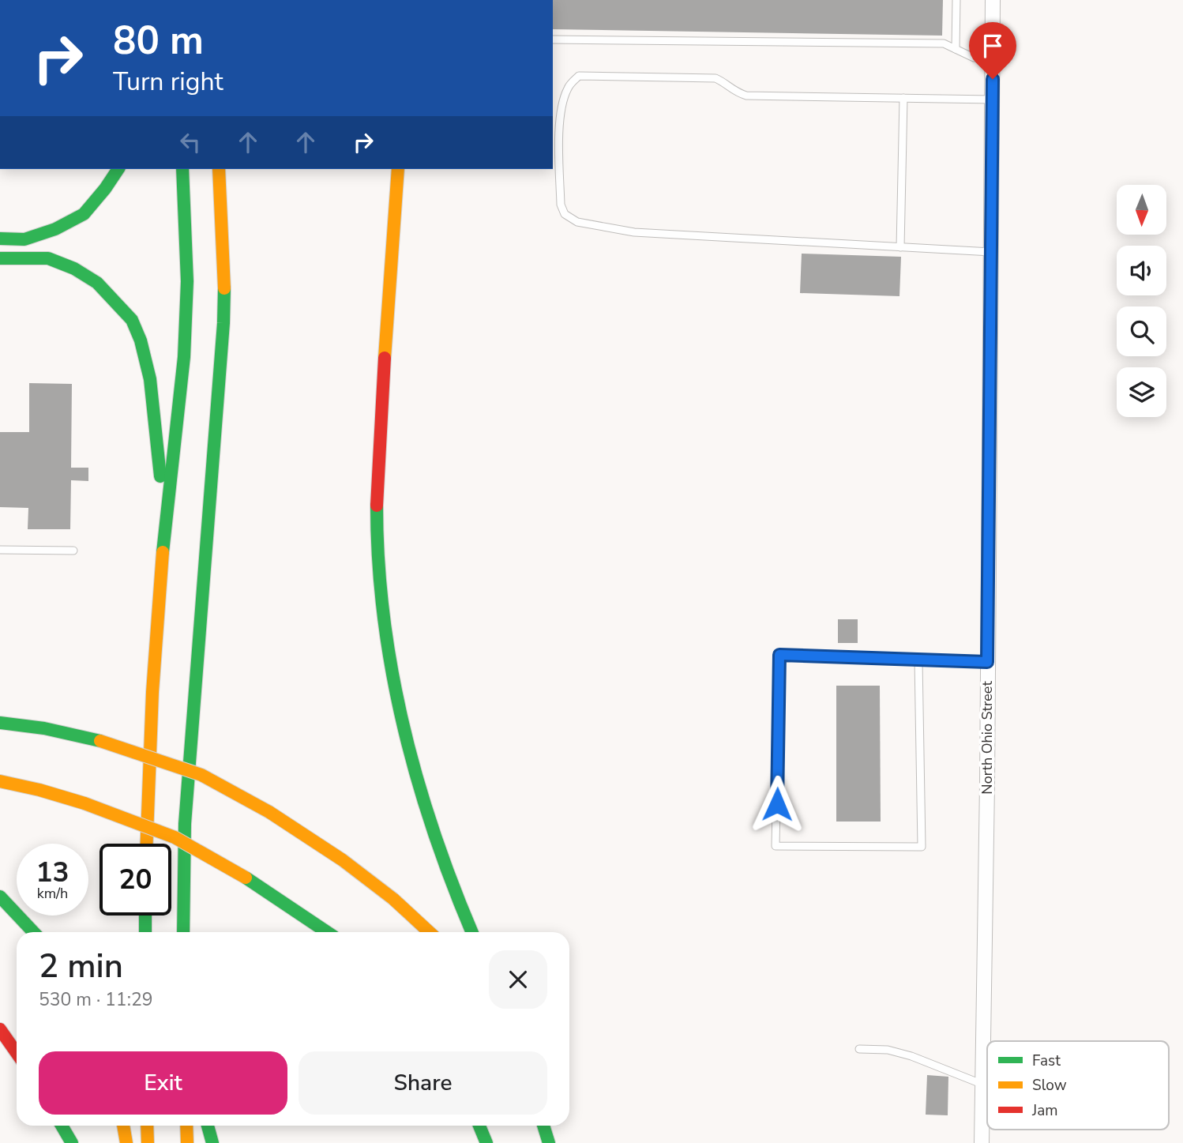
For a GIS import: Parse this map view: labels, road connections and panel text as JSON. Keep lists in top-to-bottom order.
{
  "streets": {
    "street": ["North Ohio Street"]
  },
  "legend": ["Fast", "Slow", "Jam"],
  "north": "bottom",
  "page": {
    "turn": ["80 m", "Turn right"],
    "speed": "13 km/h",
    "limit": "20",
    "heading": ["2 min", "530 m · 11:29"],
    "buttons": ["Exit", "Share"]
  }
}
